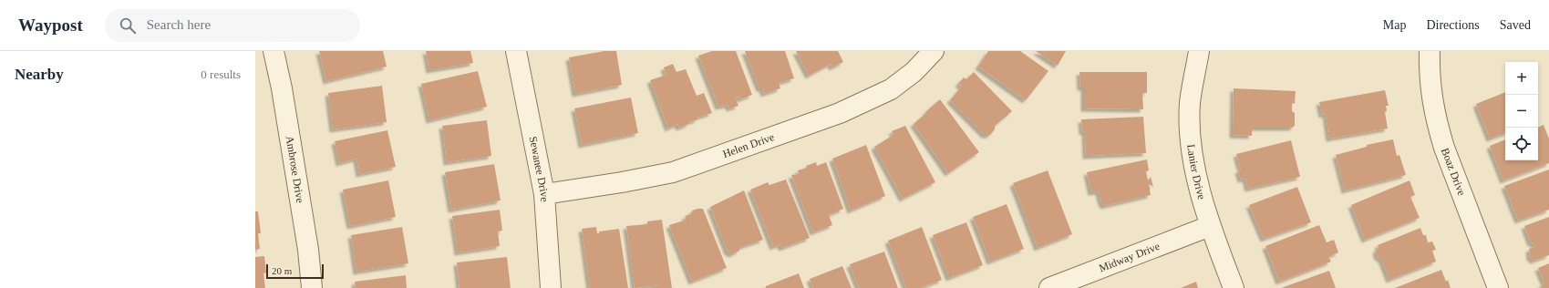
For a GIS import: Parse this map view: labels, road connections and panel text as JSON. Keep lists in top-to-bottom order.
{
  "streets": {
    "street": [
      "Helen Drive",
      "Sewanee Drive",
      "Ambrose Drive",
      "Lanier Drive",
      "Boaz Drive",
      "Midway Drive"
    ]
  },
  "crossings": [
    ["Helen Drive", "Sewanee Drive"],
    ["Lanier Drive", "Midway Drive"]
  ],
  "scale_bar": "20 m",
  "page": {
    "header": "Waypost",
    "search": "Search here",
    "nav": ["Map", "Directions", "Saved"],
    "heading": ["Nearby", "0 results"],
    "map_buttons": ["+", "−"],
    "scale": "20 m"
  }
}
